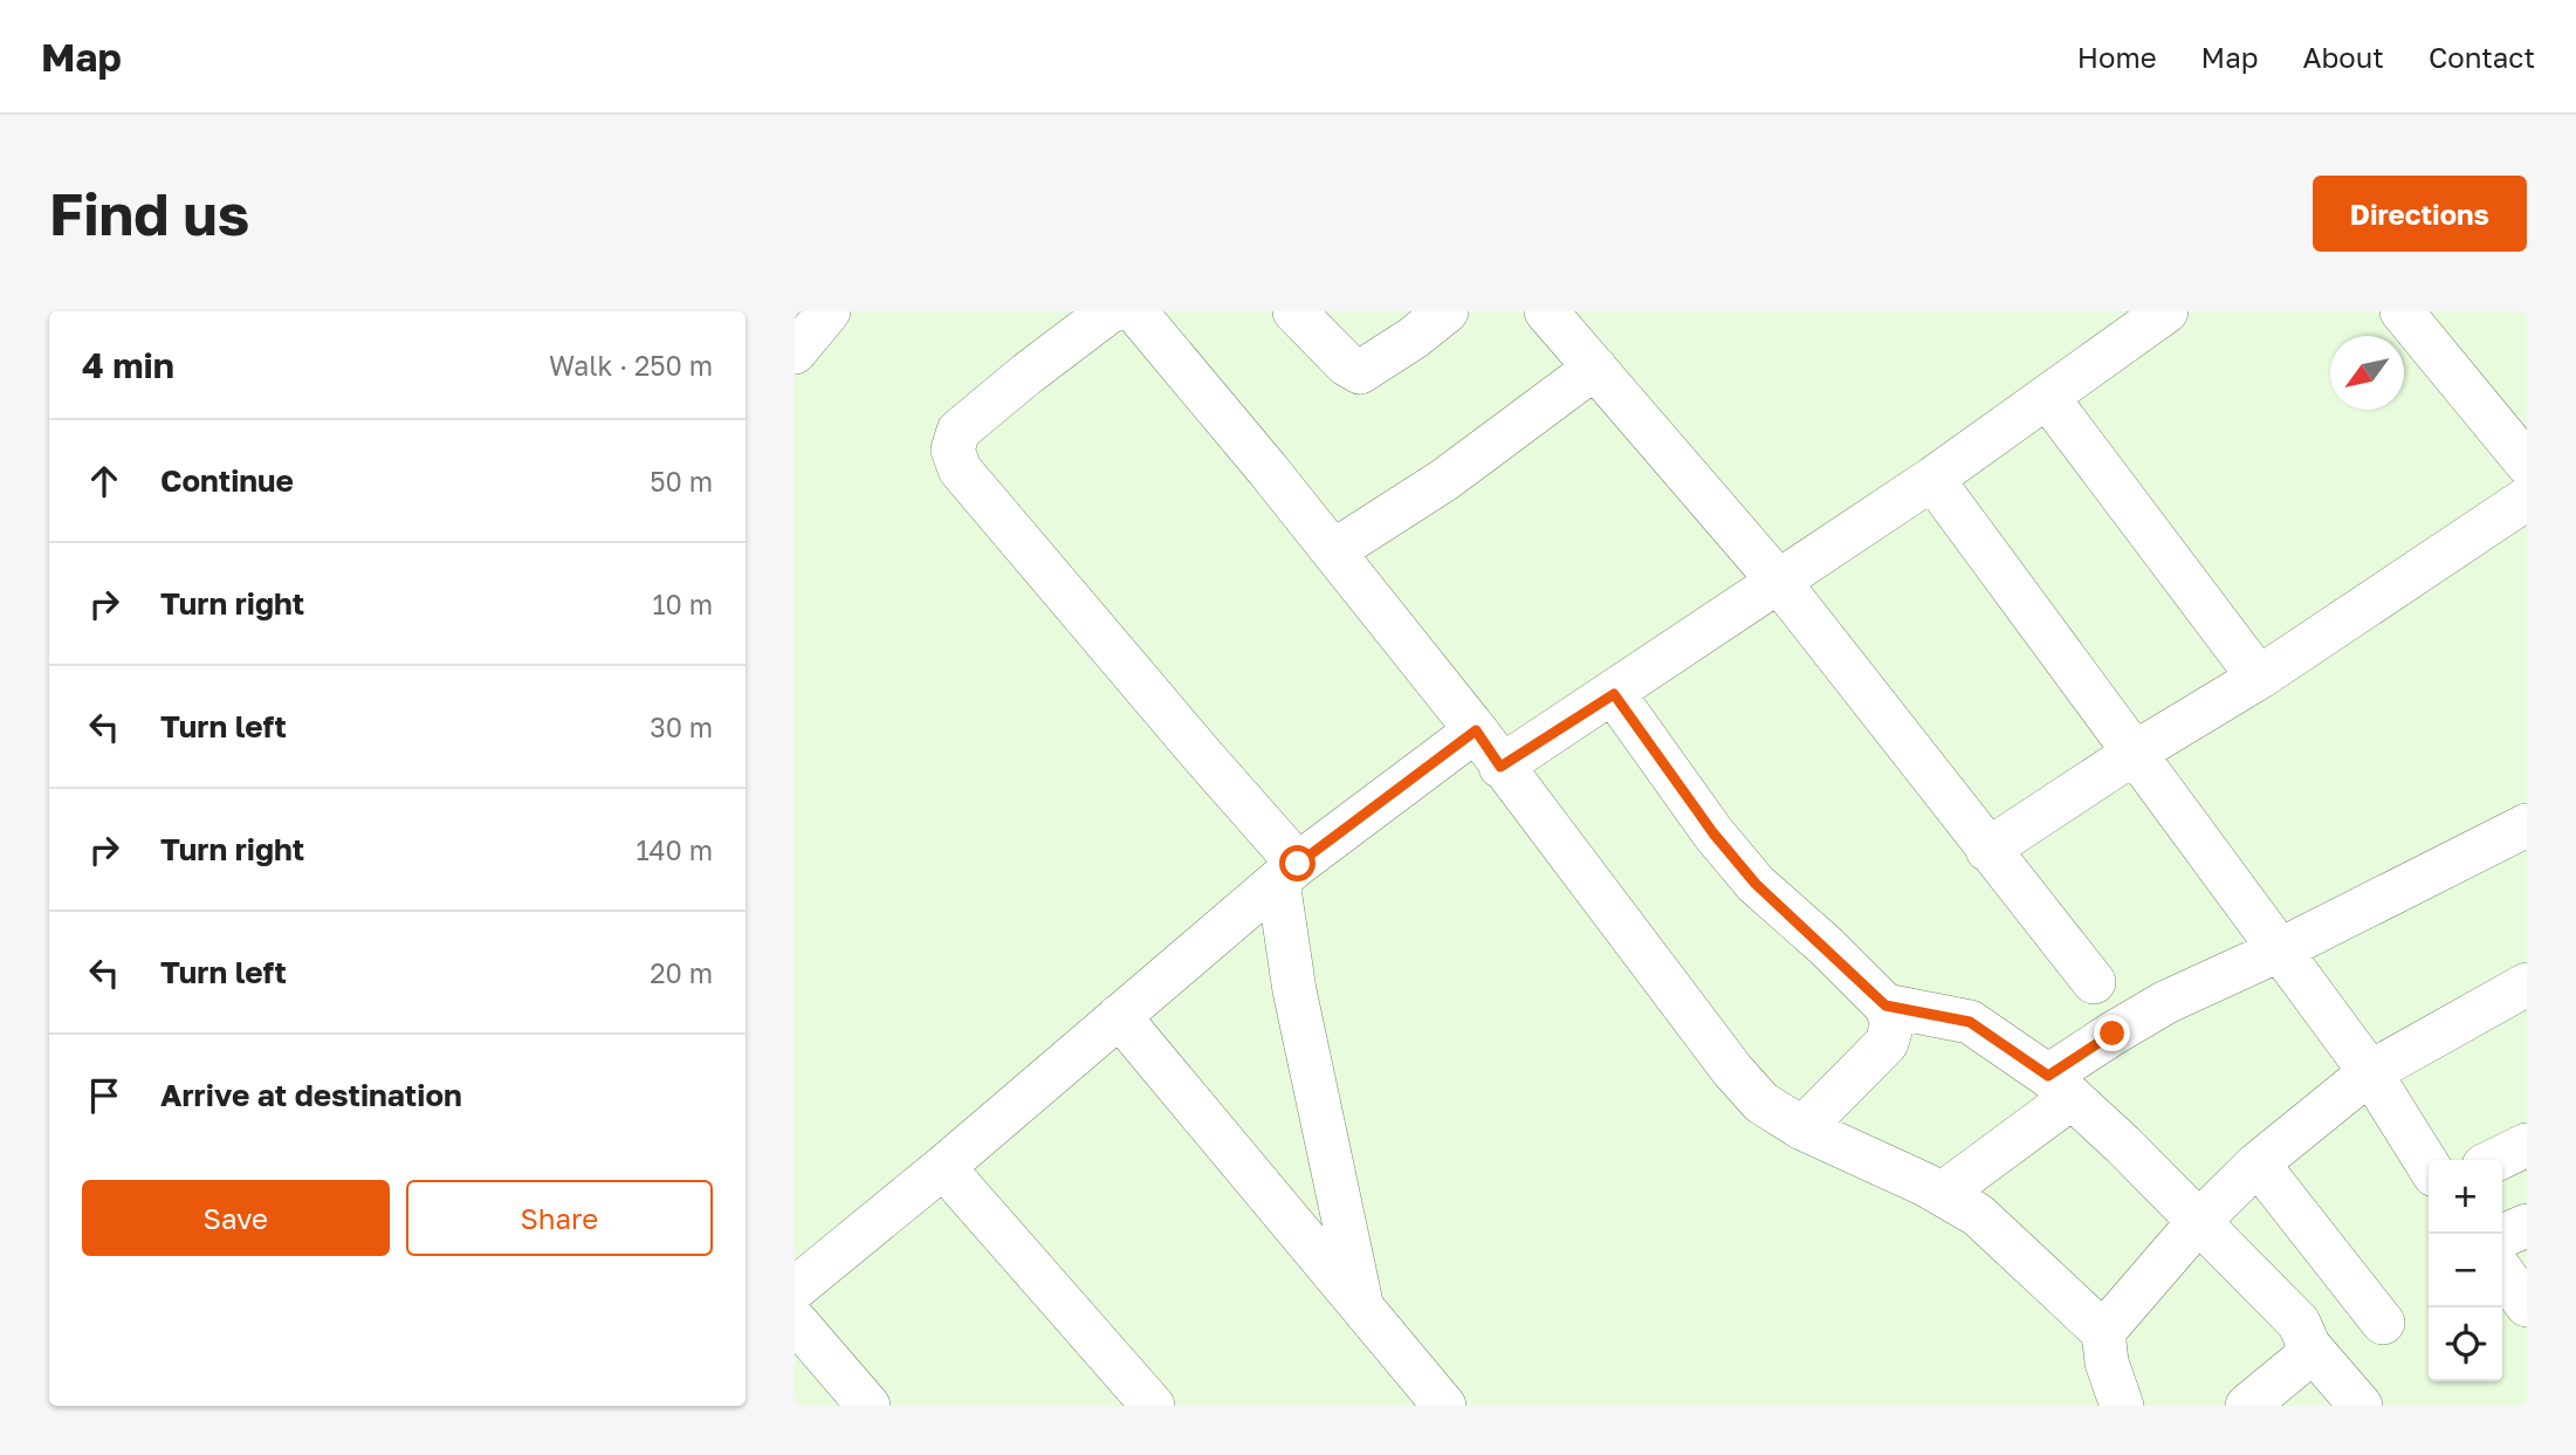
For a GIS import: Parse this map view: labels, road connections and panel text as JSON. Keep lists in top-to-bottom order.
{
  "north": "bottom left",
  "page": {
    "header": "Map",
    "nav": [
      "Home",
      "Map",
      "About",
      "Contact"
    ],
    "buttons": [
      "Directions",
      ["Save", "Share"]
    ],
    "title": "Find us",
    "heading": ["4 min", "Walk · 250 m"],
    "list": [
      ["Continue", "50 m"],
      ["Turn right", "10 m"],
      ["Turn left", "30 m"],
      ["Turn right", "140 m"],
      ["Turn left", "20 m"],
      "Arrive at destination"
    ],
    "map_buttons": ["+", "−"]
  }
}
